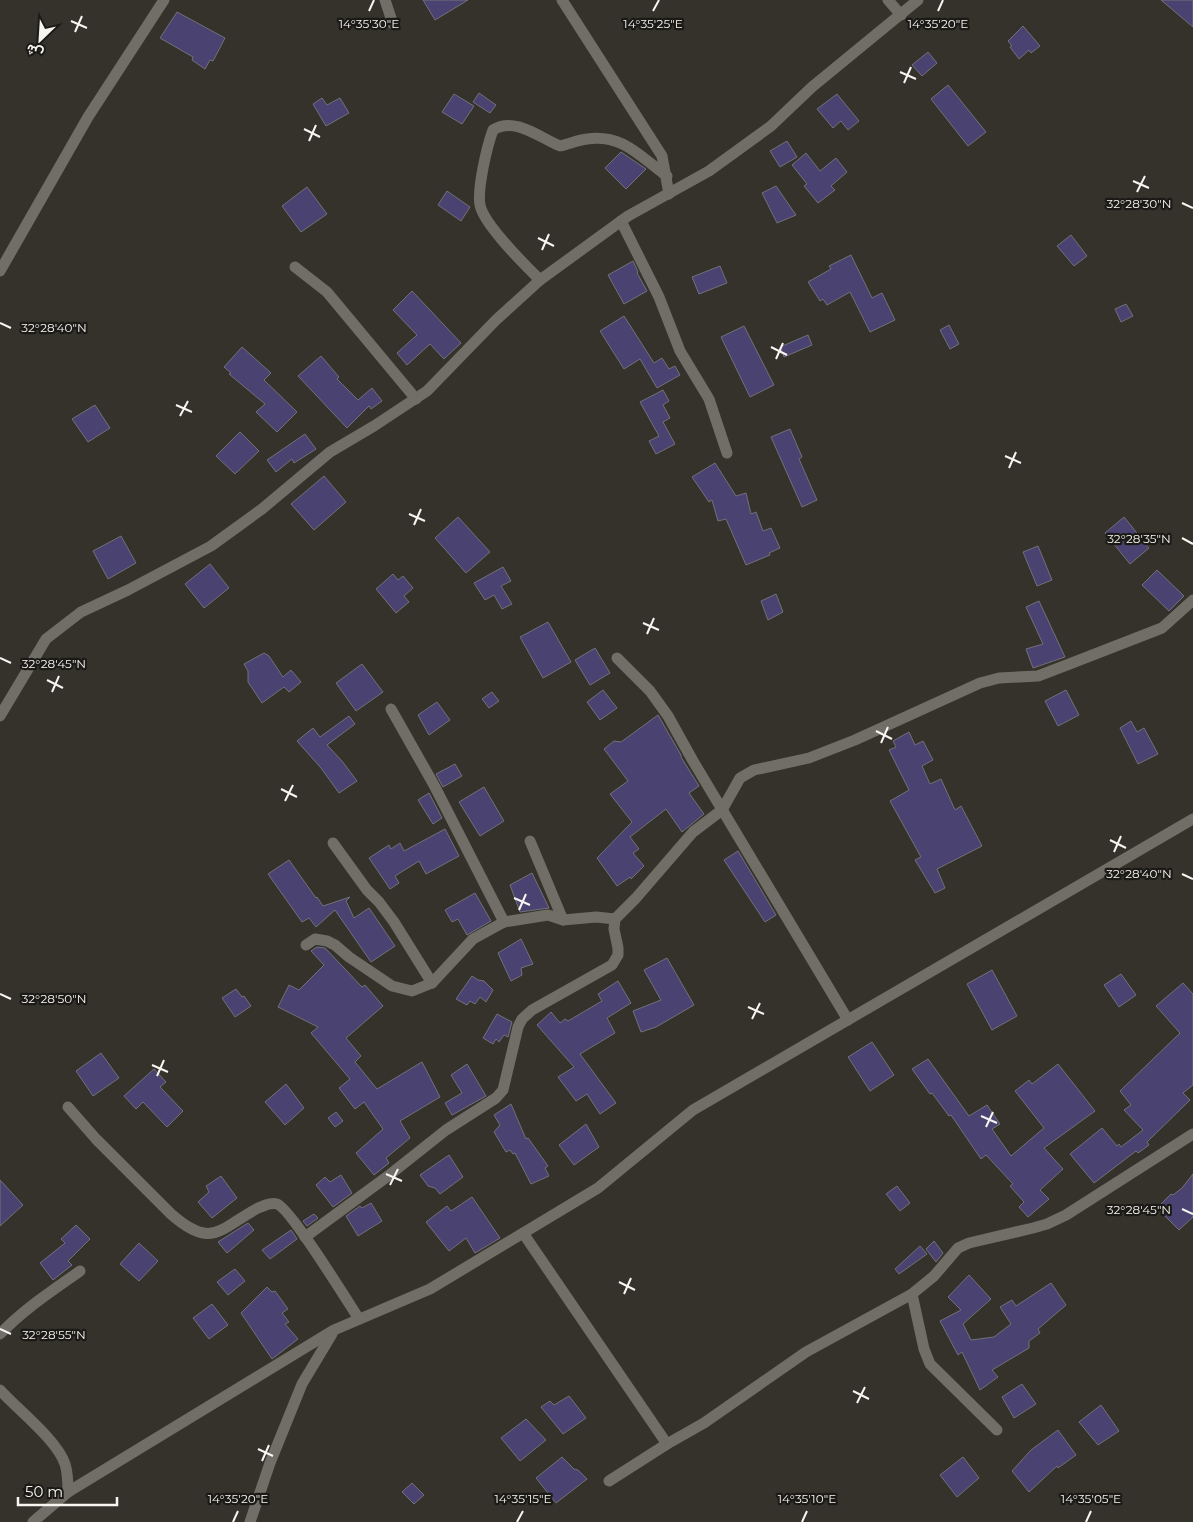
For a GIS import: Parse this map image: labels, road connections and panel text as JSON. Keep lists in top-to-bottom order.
{
  "scale_bar": "50 m",
  "north": "bottom left",
  "coordinates": [
    "14°35'30\"E",
    "14°35'20\"E",
    "14°35'25\"E",
    "32°28'30\"N",
    "32°28'40\"N",
    "32°28'35\"N",
    "32°28'45\"N",
    "32°28'50\"N",
    "32°28'55\"N",
    "14°35'15\"E",
    "14°35'10\"E",
    "14°35'05\"E"
  ]
}
